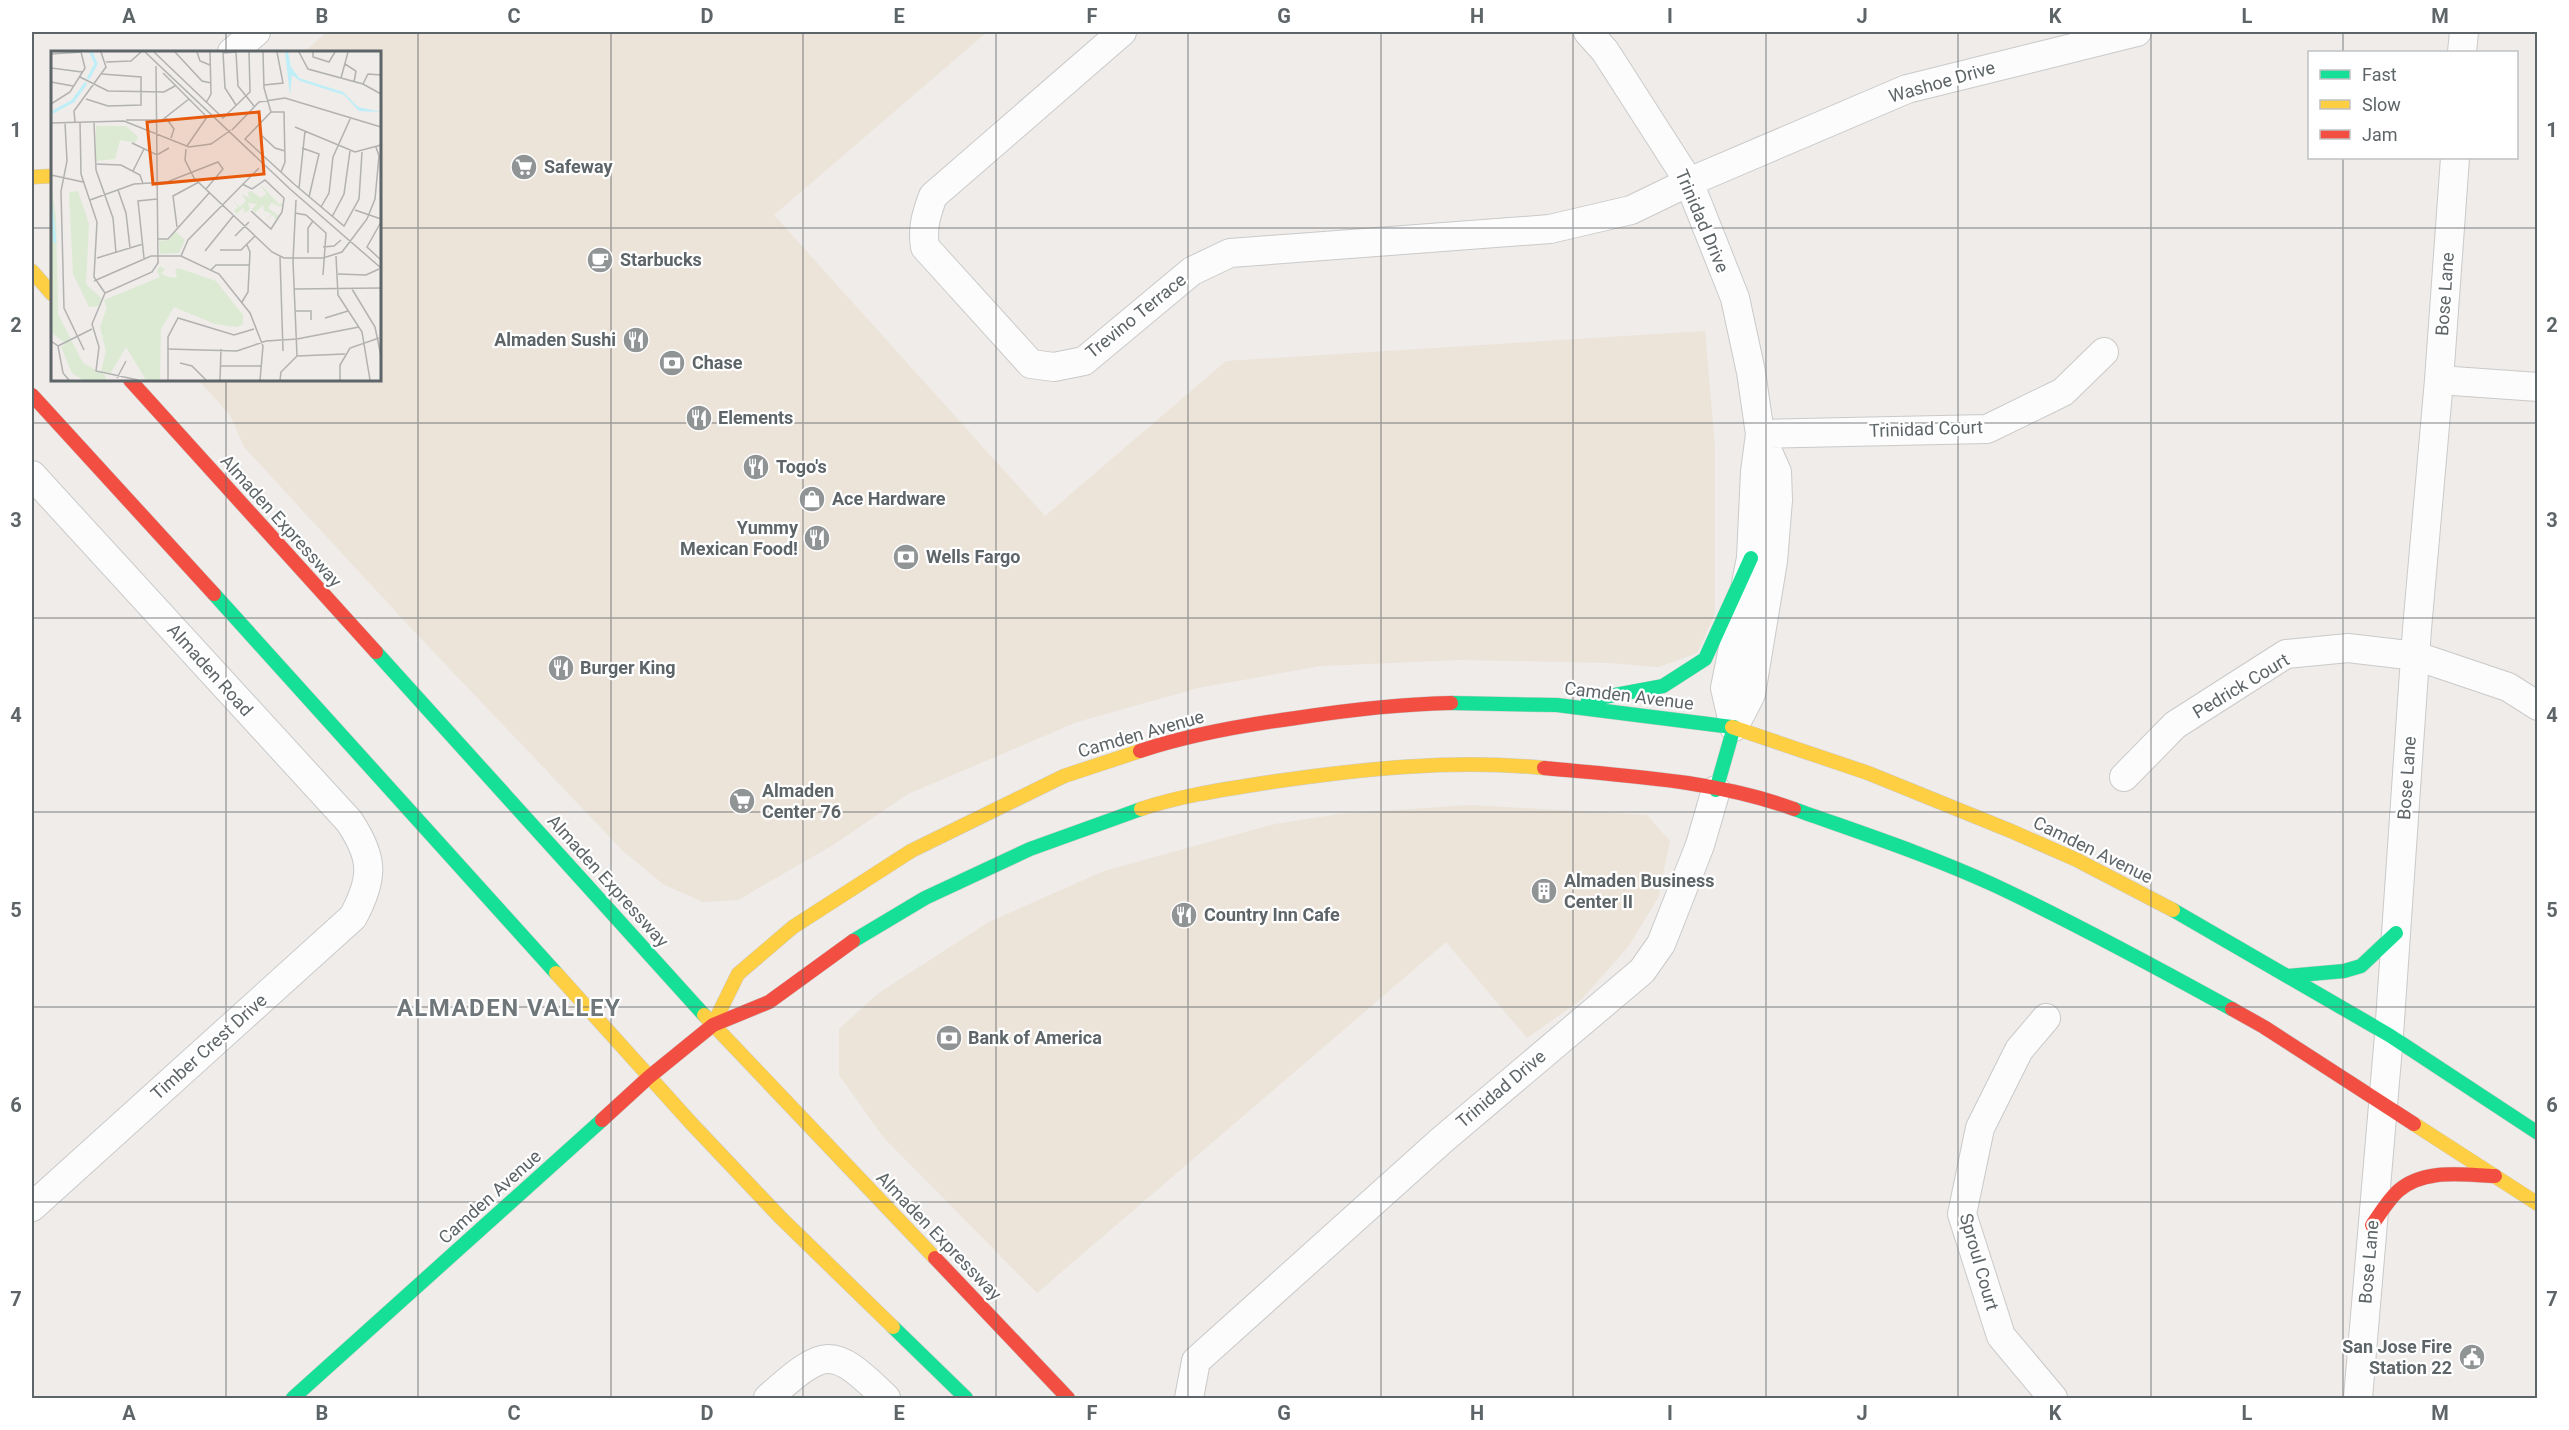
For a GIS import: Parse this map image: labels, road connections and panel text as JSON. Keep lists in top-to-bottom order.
{
  "streets": {
    "main road": ["Trinidad Drive", "Almaden Expressway", "Camden Avenue"],
    "street": [
      "Washoe Drive",
      "Bose Lane",
      "Trevino Terrace",
      "Trinidad Court",
      "Almaden Road",
      "Pedrick Court",
      "Timber Crest Drive",
      "Sproul Court"
    ]
  },
  "crossings": [
    ["Washoe Drive", "Trinidad Drive"],
    ["Washoe Drive", "Trevino Terrace"],
    ["Trinidad Drive", "Trevino Terrace"],
    ["Trinidad Drive", "Trinidad Court"],
    ["Trinidad Drive", "Camden Avenue"],
    ["Bose Lane", "Pedrick Court"],
    ["Bose Lane", "Camden Avenue"],
    ["Almaden Expressway", "Camden Avenue"],
    ["Almaden Road", "Timber Crest Drive"]
  ],
  "districts": ["ALMADEN VALLEY"],
  "places": {
    "supermarket": ["Safeway", "Almaden Center 76"],
    "cafe": ["Starbucks"],
    "restaurant": [
      "Almaden Sushi",
      "Elements",
      "Togo's",
      "Yummy Mexican Food!",
      "Burger King",
      "Country Inn Cafe"
    ],
    "bank": ["Chase", "Wells Fargo", "Bank of America"],
    "shop": ["Ace Hardware"],
    "building": ["Almaden Business Center II"],
    "public building": ["San Jose Fire Station 22"]
  },
  "legend": ["Fast", "Slow", "Jam"],
  "grid": {
    "columns": [
      "A",
      "B",
      "C",
      "D",
      "E",
      "F",
      "G",
      "H",
      "I",
      "J",
      "K",
      "L",
      "M"
    ],
    "rows": [
      "1",
      "2",
      "3",
      "4",
      "5",
      "6",
      "7"
    ]
  }
}
